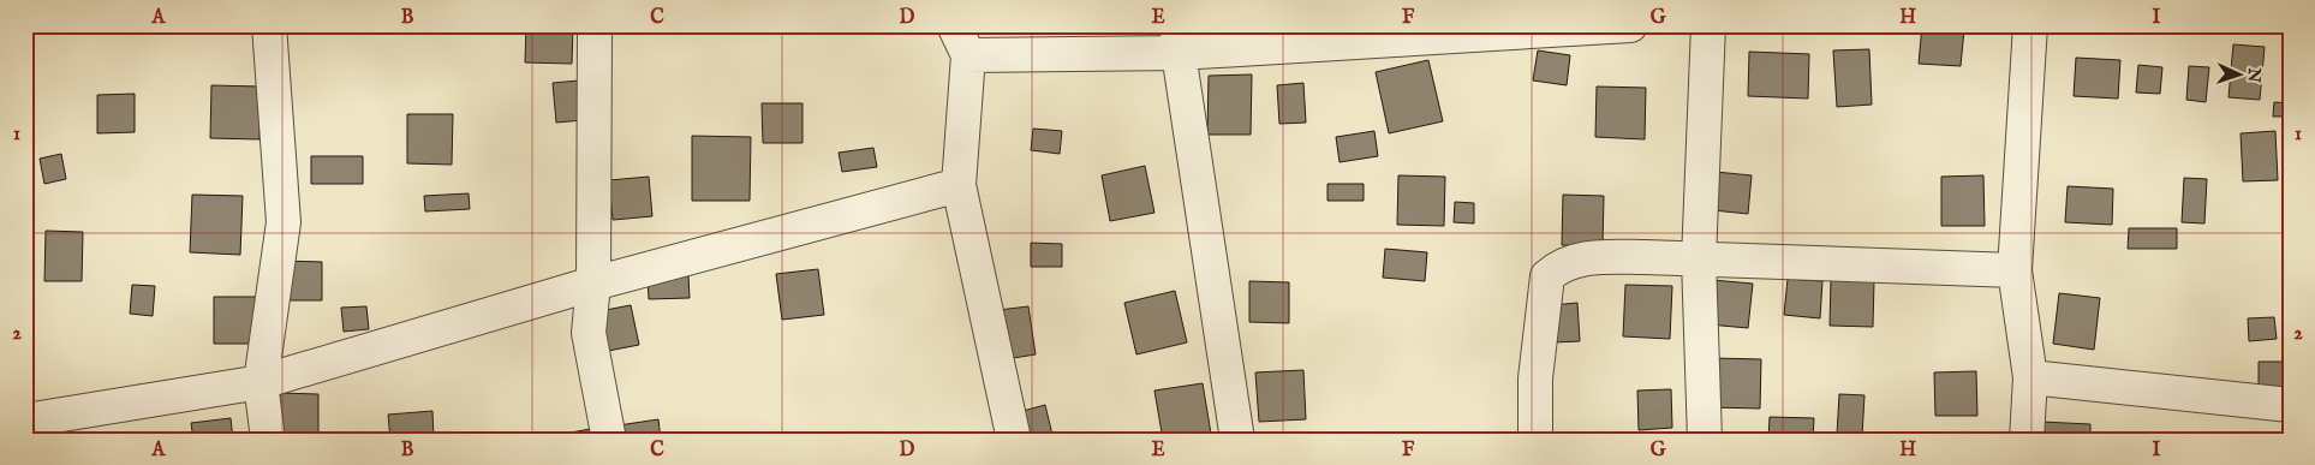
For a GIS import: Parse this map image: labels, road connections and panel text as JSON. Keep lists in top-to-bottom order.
{
  "north": "right",
  "grid": {
    "columns": [
      "A",
      "B",
      "C",
      "D",
      "E",
      "F",
      "G",
      "H",
      "I"
    ],
    "rows": ["1", "2"]
  }
}
